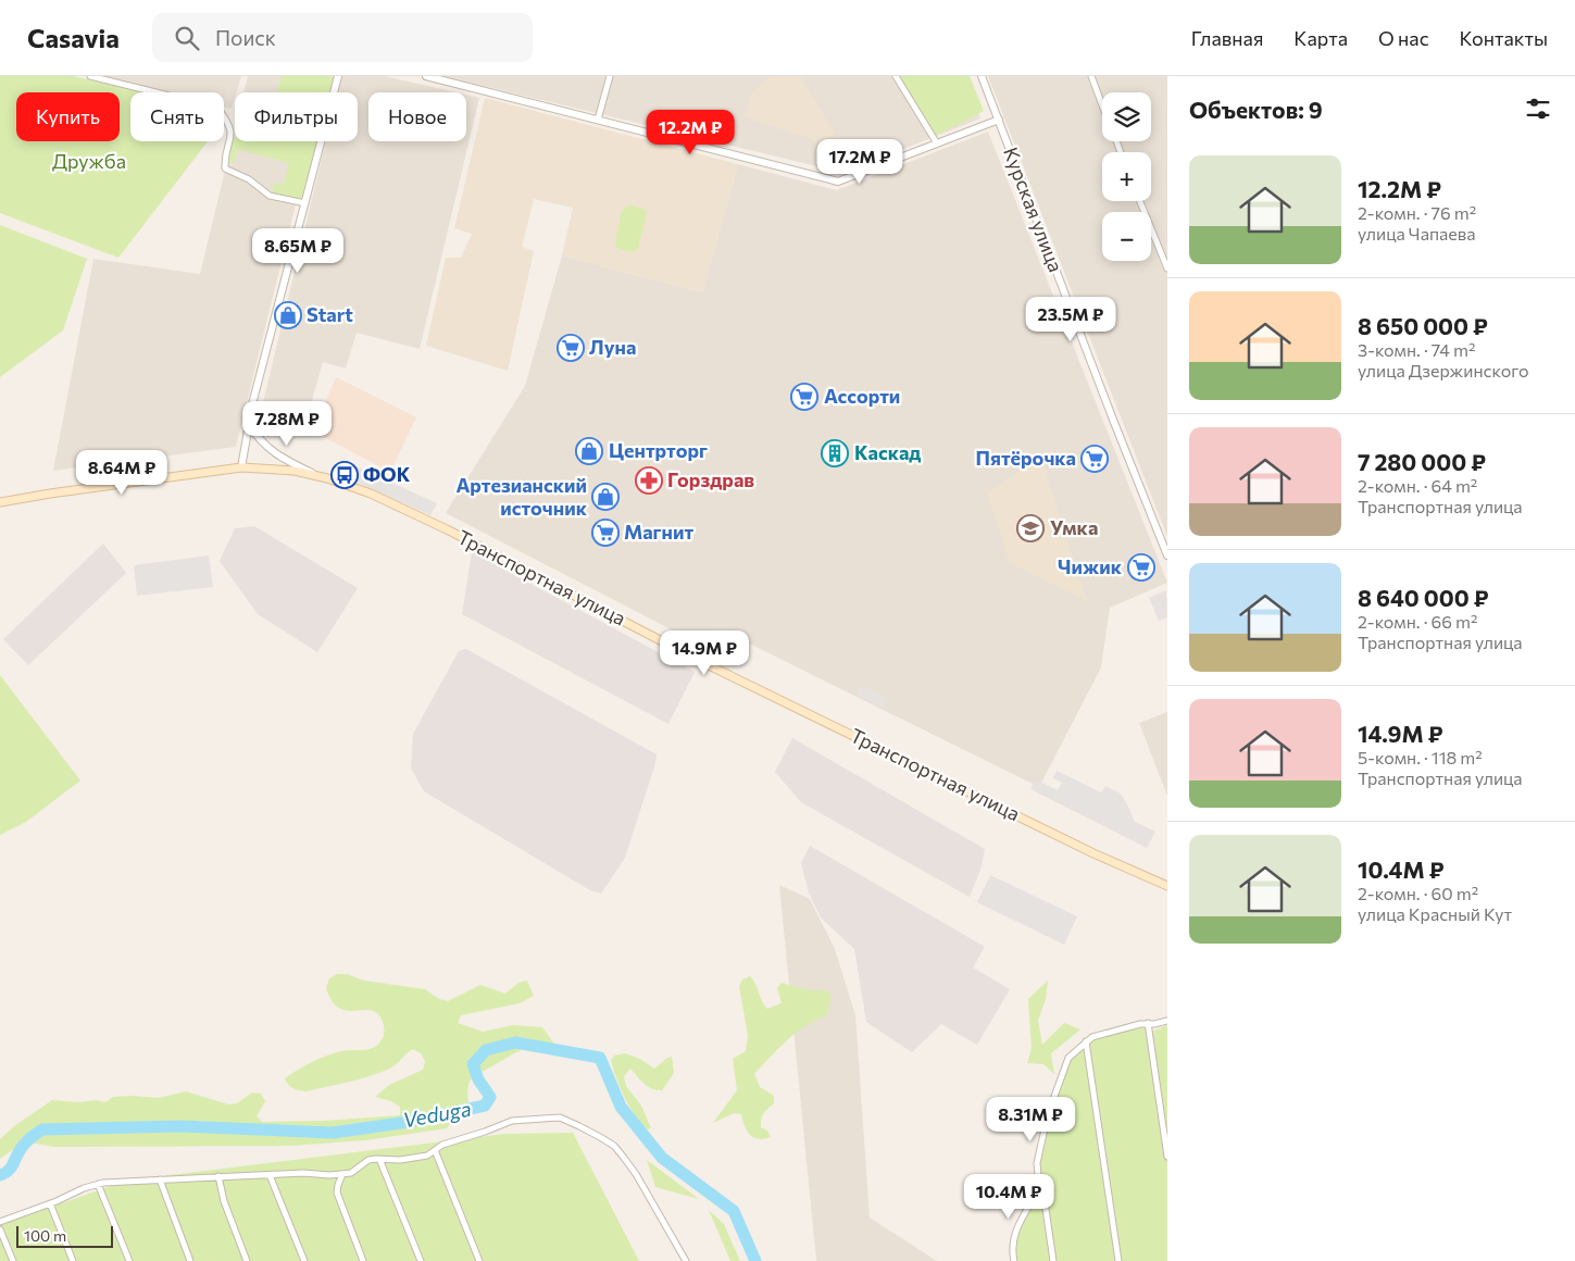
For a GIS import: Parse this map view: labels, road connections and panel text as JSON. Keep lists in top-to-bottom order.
{
  "streets": {
    "main road": ["Транспортная улица"],
    "street": ["Курская улица"]
  },
  "water": ["Veduga"],
  "parks": ["Дружба"],
  "places": {
    "shop": ["Start", "Центрторг", "Артезианский источник"],
    "supermarket": [
      "Луна",
      "Ассорти",
      "Пятёрочка",
      "Магнит",
      "Чижик"
    ],
    "building": ["Каскад"],
    "bus stop": ["ФОК"],
    "pharmacy": ["Горздрав"],
    "school or university": ["Умка"]
  },
  "scale_bar": "100 m",
  "page": {
    "header": "Casavia",
    "search": "Поиск",
    "nav": [
      "Главная",
      "Карта",
      "О нас",
      "Контакты"
    ],
    "heading": "Объектов: 9",
    "map_buttons": ["+", "−"],
    "chip": [
      "Купить",
      "Снять",
      "Фильтры",
      "Новое"
    ],
    "price": [
      "12.2M ₽",
      "17.2M ₽",
      "8.65M ₽",
      "23.5M ₽",
      "7.28M ₽",
      "8.64M ₽",
      "14.9M ₽",
      "8.31M ₽",
      "10.4M ₽"
    ],
    "list": [
      {
        "name": "12.2M ₽",
        "note": "2-комн. · 76 m² · улица Чапаева"
      },
      {
        "name": "8 650 000 ₽",
        "note": "3-комн. · 74 m² · улица Дзержинского"
      },
      {
        "name": "7 280 000 ₽",
        "note": "2-комн. · 64 m² · Транспортная улица"
      },
      {
        "name": "8 640 000 ₽",
        "note": "2-комн. · 66 m² · Транспортная улица"
      },
      {
        "name": "14.9M ₽",
        "note": "5-комн. · 118 m² · Транспортная улица"
      },
      {
        "name": "10.4M ₽",
        "note": "2-комн. · 60 m² · улица Красный Кут"
      }
    ],
    "scale": "100 m"
  }
}
